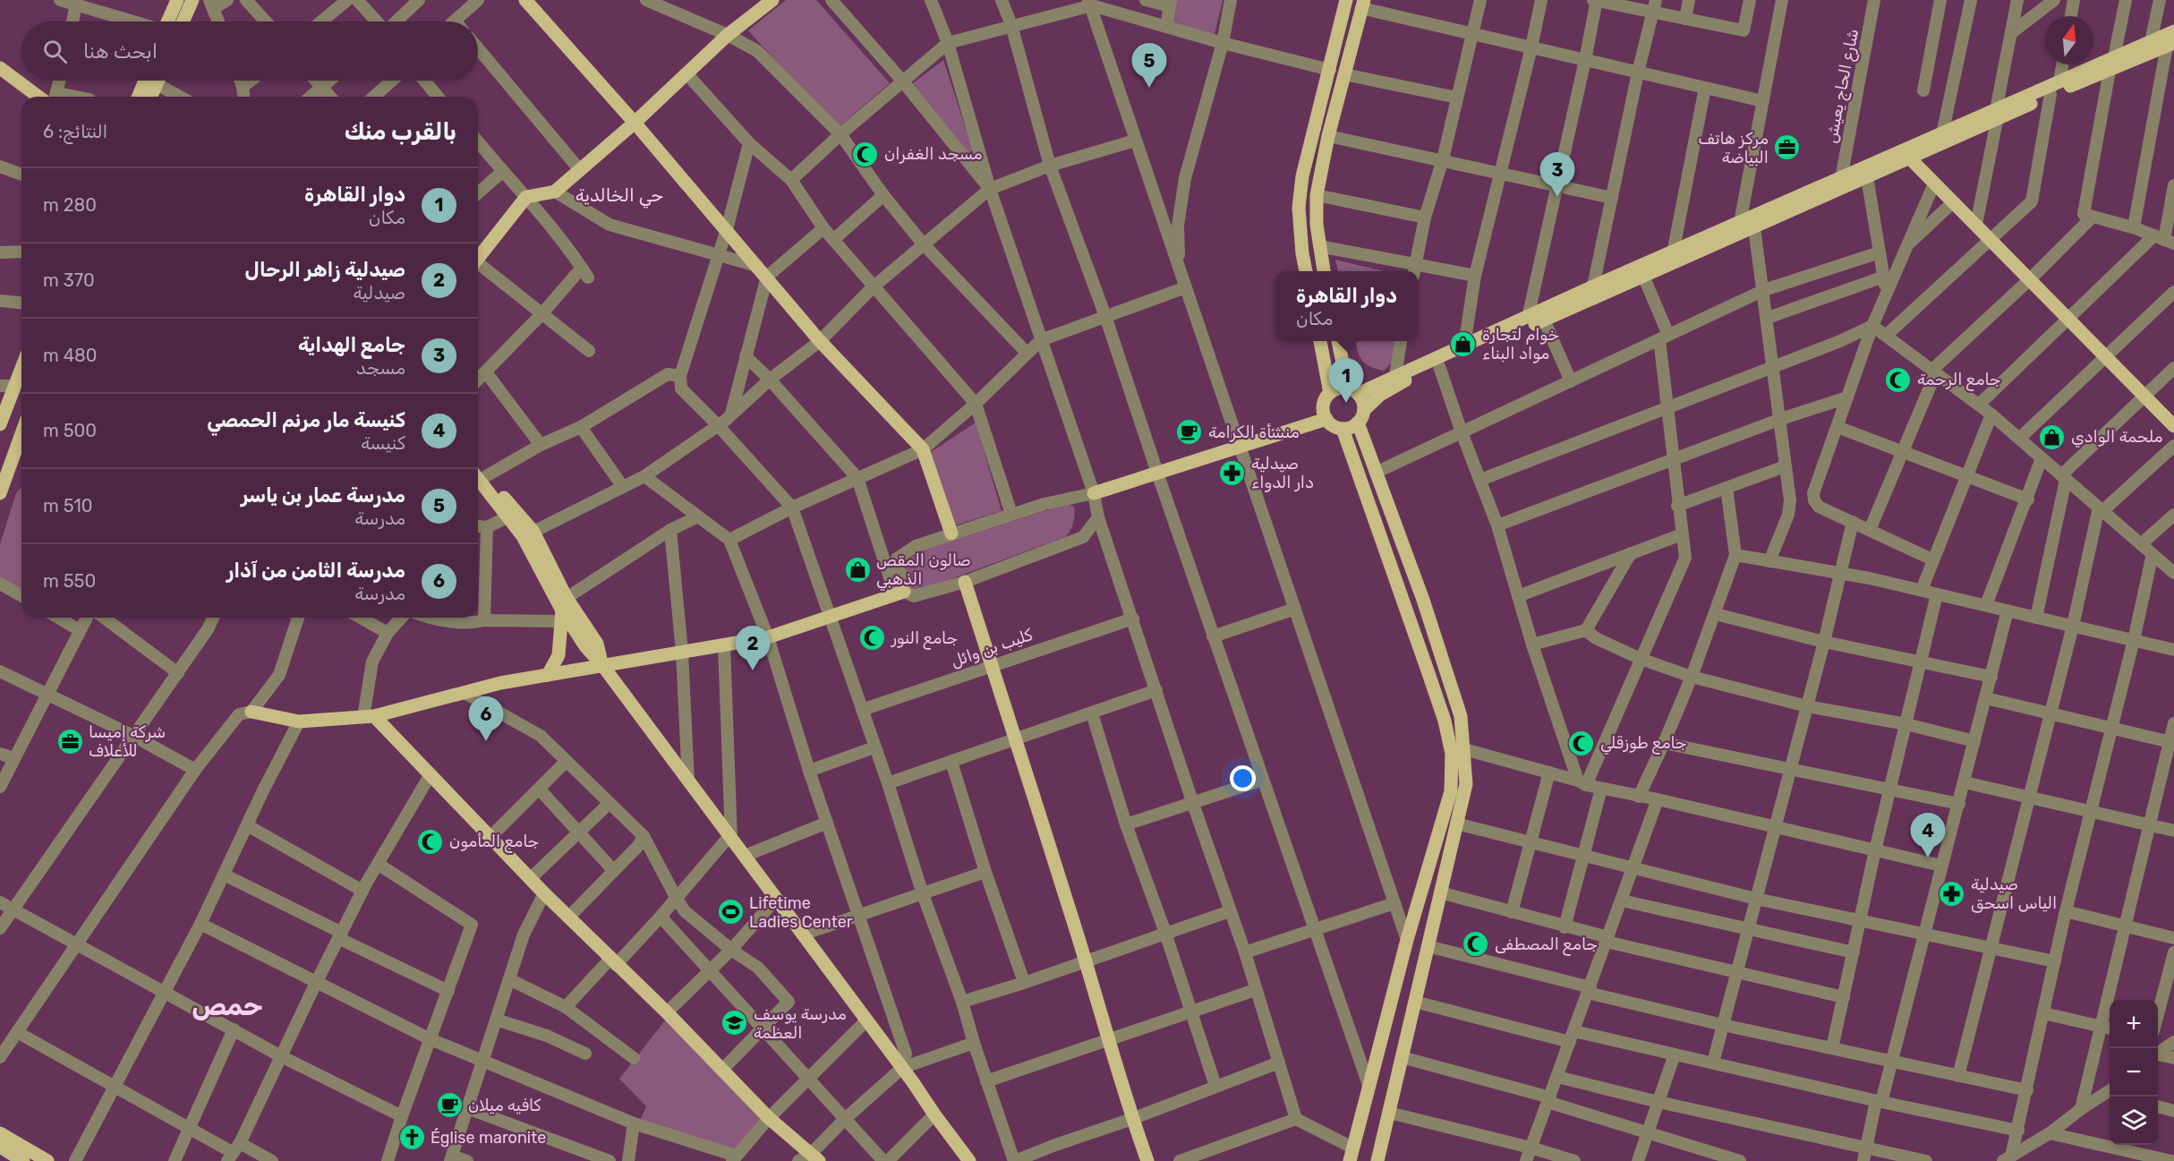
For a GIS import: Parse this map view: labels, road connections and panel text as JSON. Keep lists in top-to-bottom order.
{
  "streets": {
    "street": ["شارع الحاج يعيش", "كليب بن وائل"]
  },
  "districts": ["حي الخالدية", "حمص"],
  "places": {
    "office": ["مركز هاتف البياضة", "شركة إميسا للأعلاف"],
    "mosque": [
      "مسجد الغفران",
      "جامع الرحمة",
      "جامع النور",
      "جامع طوزقلي",
      "جامع المأمون",
      "جامع المصطفى"
    ],
    "shop": ["خوام لتجارة مواد البناء", "ملحمة الوادي", "صالون المقص الذهبي"],
    "cafe": ["منشأة الكرامة", "كافيه ميلان"],
    "pharmacy": ["صيدلية دار الدواء", "صيدلية الياس اسحق"],
    "sports": ["Lifetime Ladies Center"],
    "school or university": ["مدرسة يوسف العظمة"],
    "church": ["Église maronite"]
  },
  "north": "top",
  "page": {
    "search": "ابحث هنا",
    "pins": [
      "5",
      "3",
      "1",
      "2",
      "6",
      "4"
    ],
    "heading": ["بالقرب منك", "النتائج: 6"],
    "list": [
      {
        "mark": "1",
        "name": "دوار القاهرة",
        "note": "مكان",
        "value": "280 m"
      },
      {
        "mark": "2",
        "name": "صيدلية زاهر الرحال",
        "note": "صيدلية",
        "value": "370 m"
      },
      {
        "mark": "3",
        "name": "جامع الهداية",
        "note": "مسجد",
        "value": "480 m"
      },
      {
        "mark": "4",
        "name": "كنيسة مار مرنم الحمصي",
        "note": "كنيسة",
        "value": "500 m"
      },
      {
        "mark": "5",
        "name": "مدرسة عمار بن ياسر",
        "note": "مدرسة",
        "value": "510 m"
      },
      {
        "mark": "6",
        "name": "مدرسة الثامن من آذار",
        "note": "مدرسة",
        "value": "550 m"
      }
    ],
    "popup": ["دوار القاهرة", "مكان"],
    "map_buttons": ["+", "−"]
  }
}
